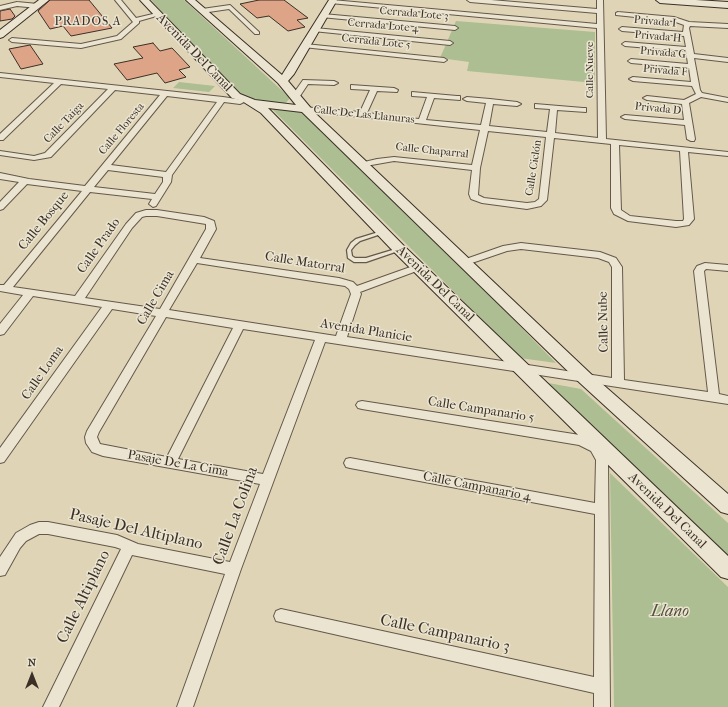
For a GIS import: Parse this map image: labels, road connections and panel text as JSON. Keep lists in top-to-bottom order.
{
  "streets": {
    "main road": ["Avenida Del Canal", "Calle De Las Llanuras"],
    "street": [
      "Cerrada Lote 3",
      "Privada I",
      "Cerrada Lote 4",
      "Privada H",
      "Cerrada Lote 5",
      "Privada G",
      "Calle Nueve",
      "Privada F",
      "Privada D",
      "Calle Taiga",
      "Calle Floresta",
      "Calle Chaparral",
      "Calle Ciclón",
      "Calle Bosque",
      "Calle Prado",
      "Calle Matorral",
      "Calle Cima",
      "Calle Nube",
      "Avenida Planicie",
      "Calle Loma",
      "Calle Campanario 5",
      "Pasaje De La Cima",
      "Calle Campanario 4",
      "Calle La Colina",
      "Pasaje Del Altiplano",
      "Calle Altiplano",
      "Calle Campanario 3"
    ]
  },
  "crossings": [
    ["Cerrada Lote 4", "Cerrada Lote 5"],
    ["Avenida Del Canal", "Calle De Las Llanuras"],
    ["Avenida Del Canal", "Avenida Planicie"],
    ["Calle Nueve", "Calle De Las Llanuras"],
    ["Calle De Las Llanuras", "Calle Taiga"],
    ["Calle De Las Llanuras", "Calle Floresta"],
    ["Calle De Las Llanuras", "Calle Ciclón"],
    ["Calle Floresta", "Calle Prado"],
    ["Calle Chaparral", "Calle Ciclón"],
    ["Calle Bosque", "Avenida Planicie"],
    ["Calle Prado", "Calle Cima"],
    ["Calle Prado", "Avenida Planicie"],
    ["Calle Matorral", "Calle Cima"],
    ["Calle Matorral", "Avenida Planicie"],
    ["Calle Cima", "Avenida Planicie"],
    ["Calle Cima", "Pasaje De La Cima"],
    ["Calle Nube", "Avenida Planicie"],
    ["Avenida Planicie", "Calle Loma"],
    ["Avenida Planicie", "Calle La Colina"],
    ["Calle Campanario 5", "Calle Campanario 4"],
    ["Pasaje De La Cima", "Calle La Colina"],
    ["Calle La Colina", "Pasaje Del Altiplano"],
    ["Pasaje Del Altiplano", "Calle Altiplano"]
  ],
  "districts": ["PRADOS A"],
  "parks": ["Llano"],
  "north": "top"
}
